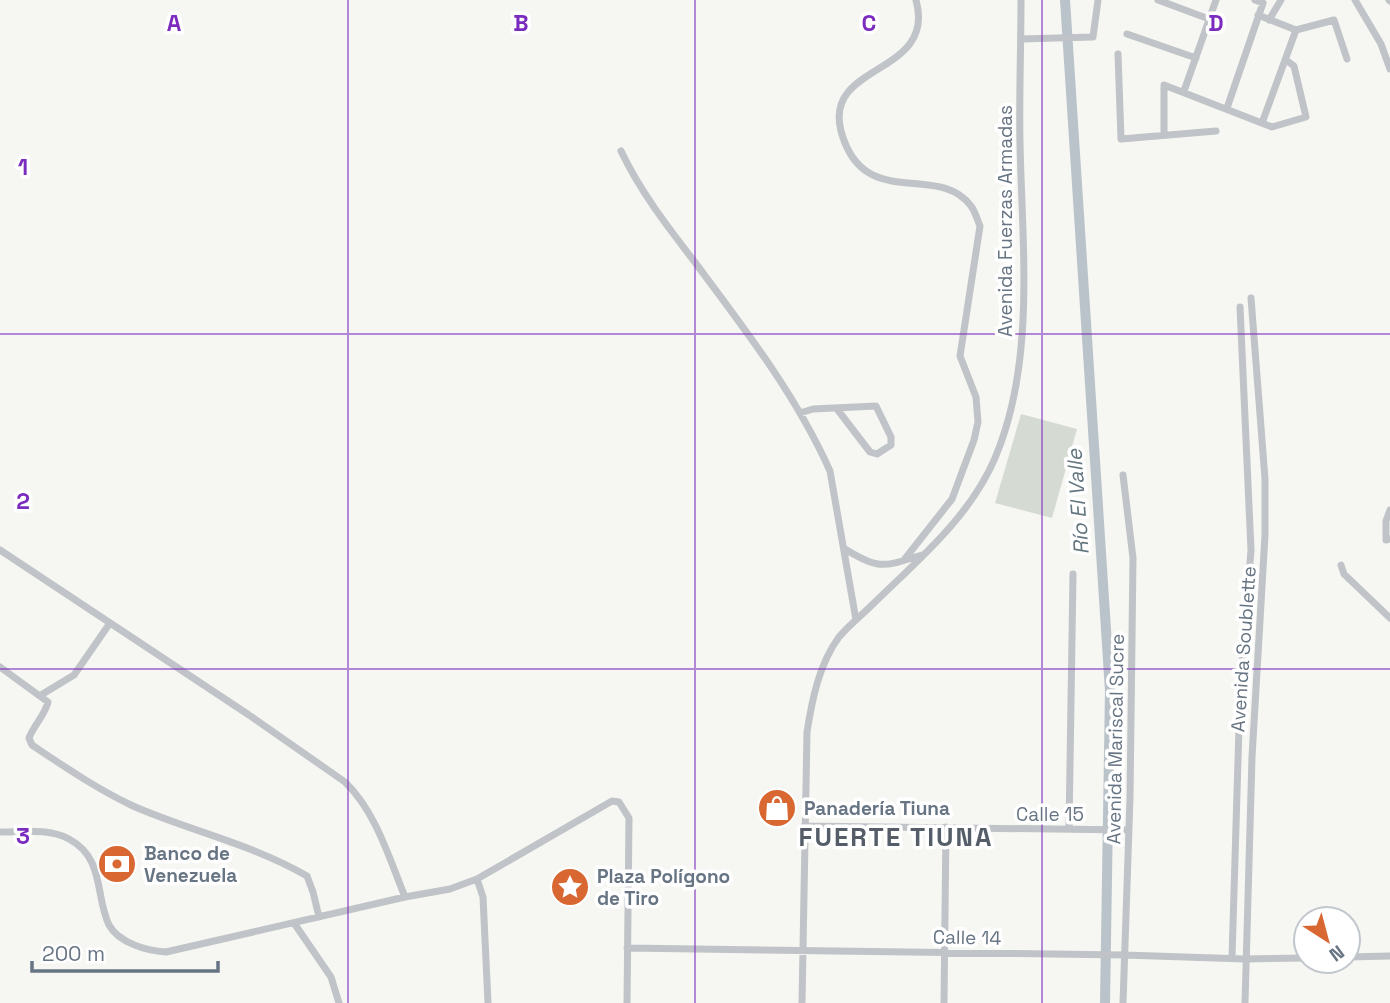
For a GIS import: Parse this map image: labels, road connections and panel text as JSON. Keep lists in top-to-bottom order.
{
  "streets": {
    "street": [
      "Avenida Fuerzas Armadas",
      "Avenida Soublette",
      "Avenida Mariscal Sucre",
      "Calle 15",
      "Calle 14"
    ]
  },
  "crossings": [
    ["Avenida Fuerzas Armadas", "Calle 15"],
    ["Avenida Fuerzas Armadas", "Calle 14"],
    ["Avenida Soublette", "Calle 14"],
    ["Avenida Mariscal Sucre", "Calle 15"],
    ["Avenida Mariscal Sucre", "Calle 14"]
  ],
  "districts": ["FUERTE TIUNA"],
  "water": ["Río El Valle"],
  "places": {
    "shop": ["Panadería Tiuna"],
    "bank": ["Banco de Venezuela"],
    "place": ["Plaza Polígono de Tiro"]
  },
  "scale_bar": "200 m",
  "north": "bottom right",
  "grid": {
    "columns": [
      "A",
      "B",
      "C",
      "D"
    ],
    "rows": ["1", "2", "3"]
  }
}
